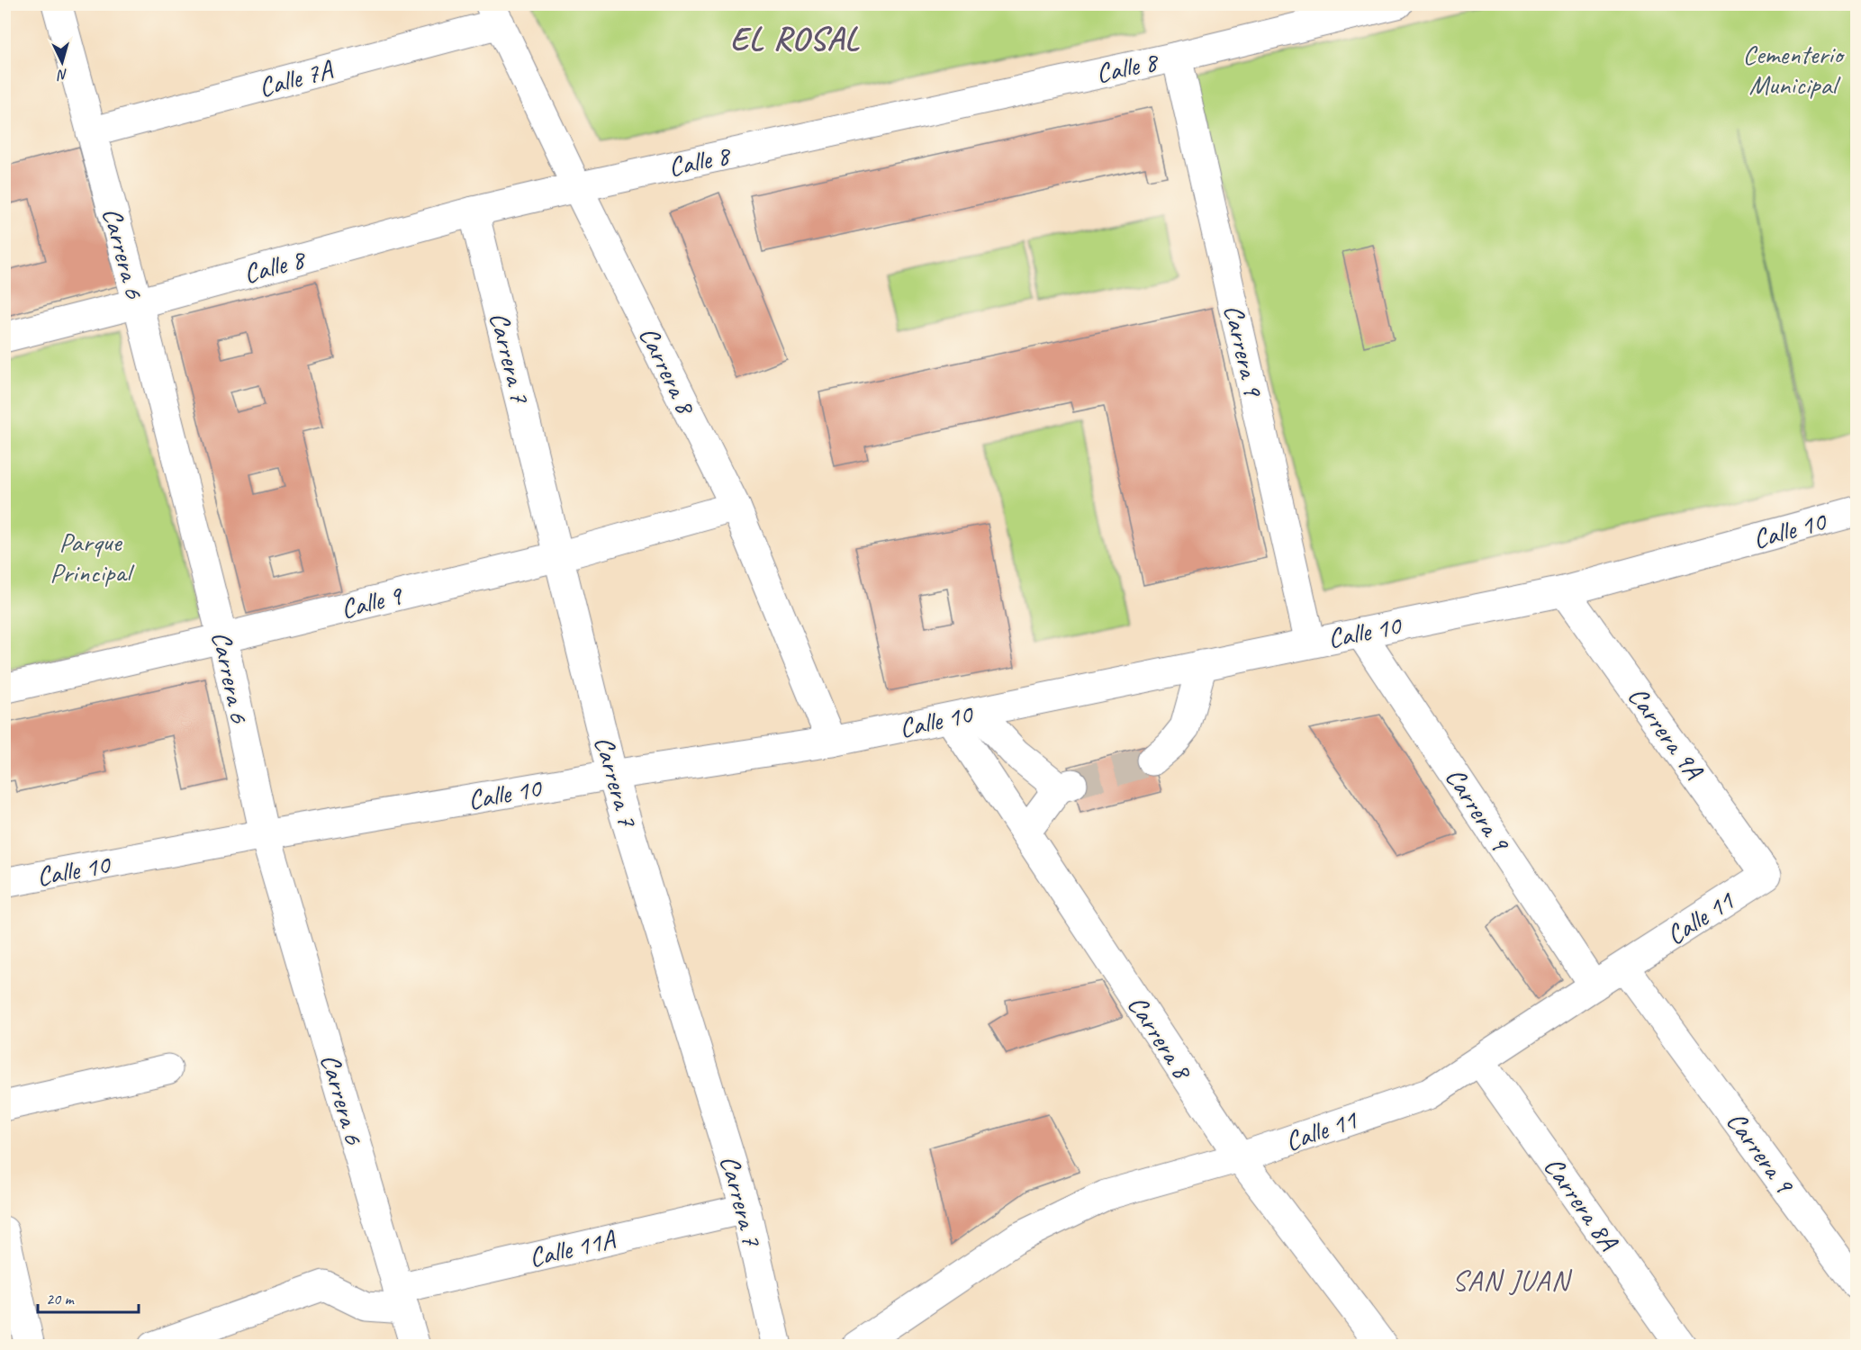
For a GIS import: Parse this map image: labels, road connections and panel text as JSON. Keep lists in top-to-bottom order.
{
  "streets": {
    "street": [
      "Calle 8",
      "Calle 7A",
      "Carrera 6",
      "Carrera 9",
      "Carrera 7",
      "Carrera 8",
      "Calle 10",
      "Calle 9",
      "Carrera 9A",
      "Calle 11",
      "Carrera 8A",
      "Calle 11A"
    ]
  },
  "crossings": [
    ["Calle 8", "Carrera 6"],
    ["Calle 8", "Carrera 9"],
    ["Calle 8", "Carrera 7"],
    ["Calle 8", "Carrera 8"],
    ["Calle 7A", "Carrera 6"],
    ["Calle 7A", "Carrera 8"],
    ["Carrera 6", "Calle 10"],
    ["Carrera 6", "Calle 9"],
    ["Carrera 6", "Calle 11A"],
    ["Carrera 9", "Calle 10"],
    ["Carrera 9", "Calle 11"],
    ["Carrera 7", "Calle 10"],
    ["Carrera 7", "Calle 9"],
    ["Carrera 7", "Calle 11A"],
    ["Carrera 8", "Calle 10"],
    ["Carrera 8", "Calle 9"],
    ["Carrera 8", "Calle 11"],
    ["Calle 10", "Carrera 9A"],
    ["Carrera 9A", "Calle 11"],
    ["Calle 11", "Carrera 8A"]
  ],
  "districts": ["EL ROSAL", "SAN JUAN"],
  "parks": ["Cementerio Municipal", "Parque Principal"],
  "scale_bar": "20 m",
  "north": "bottom"
}
